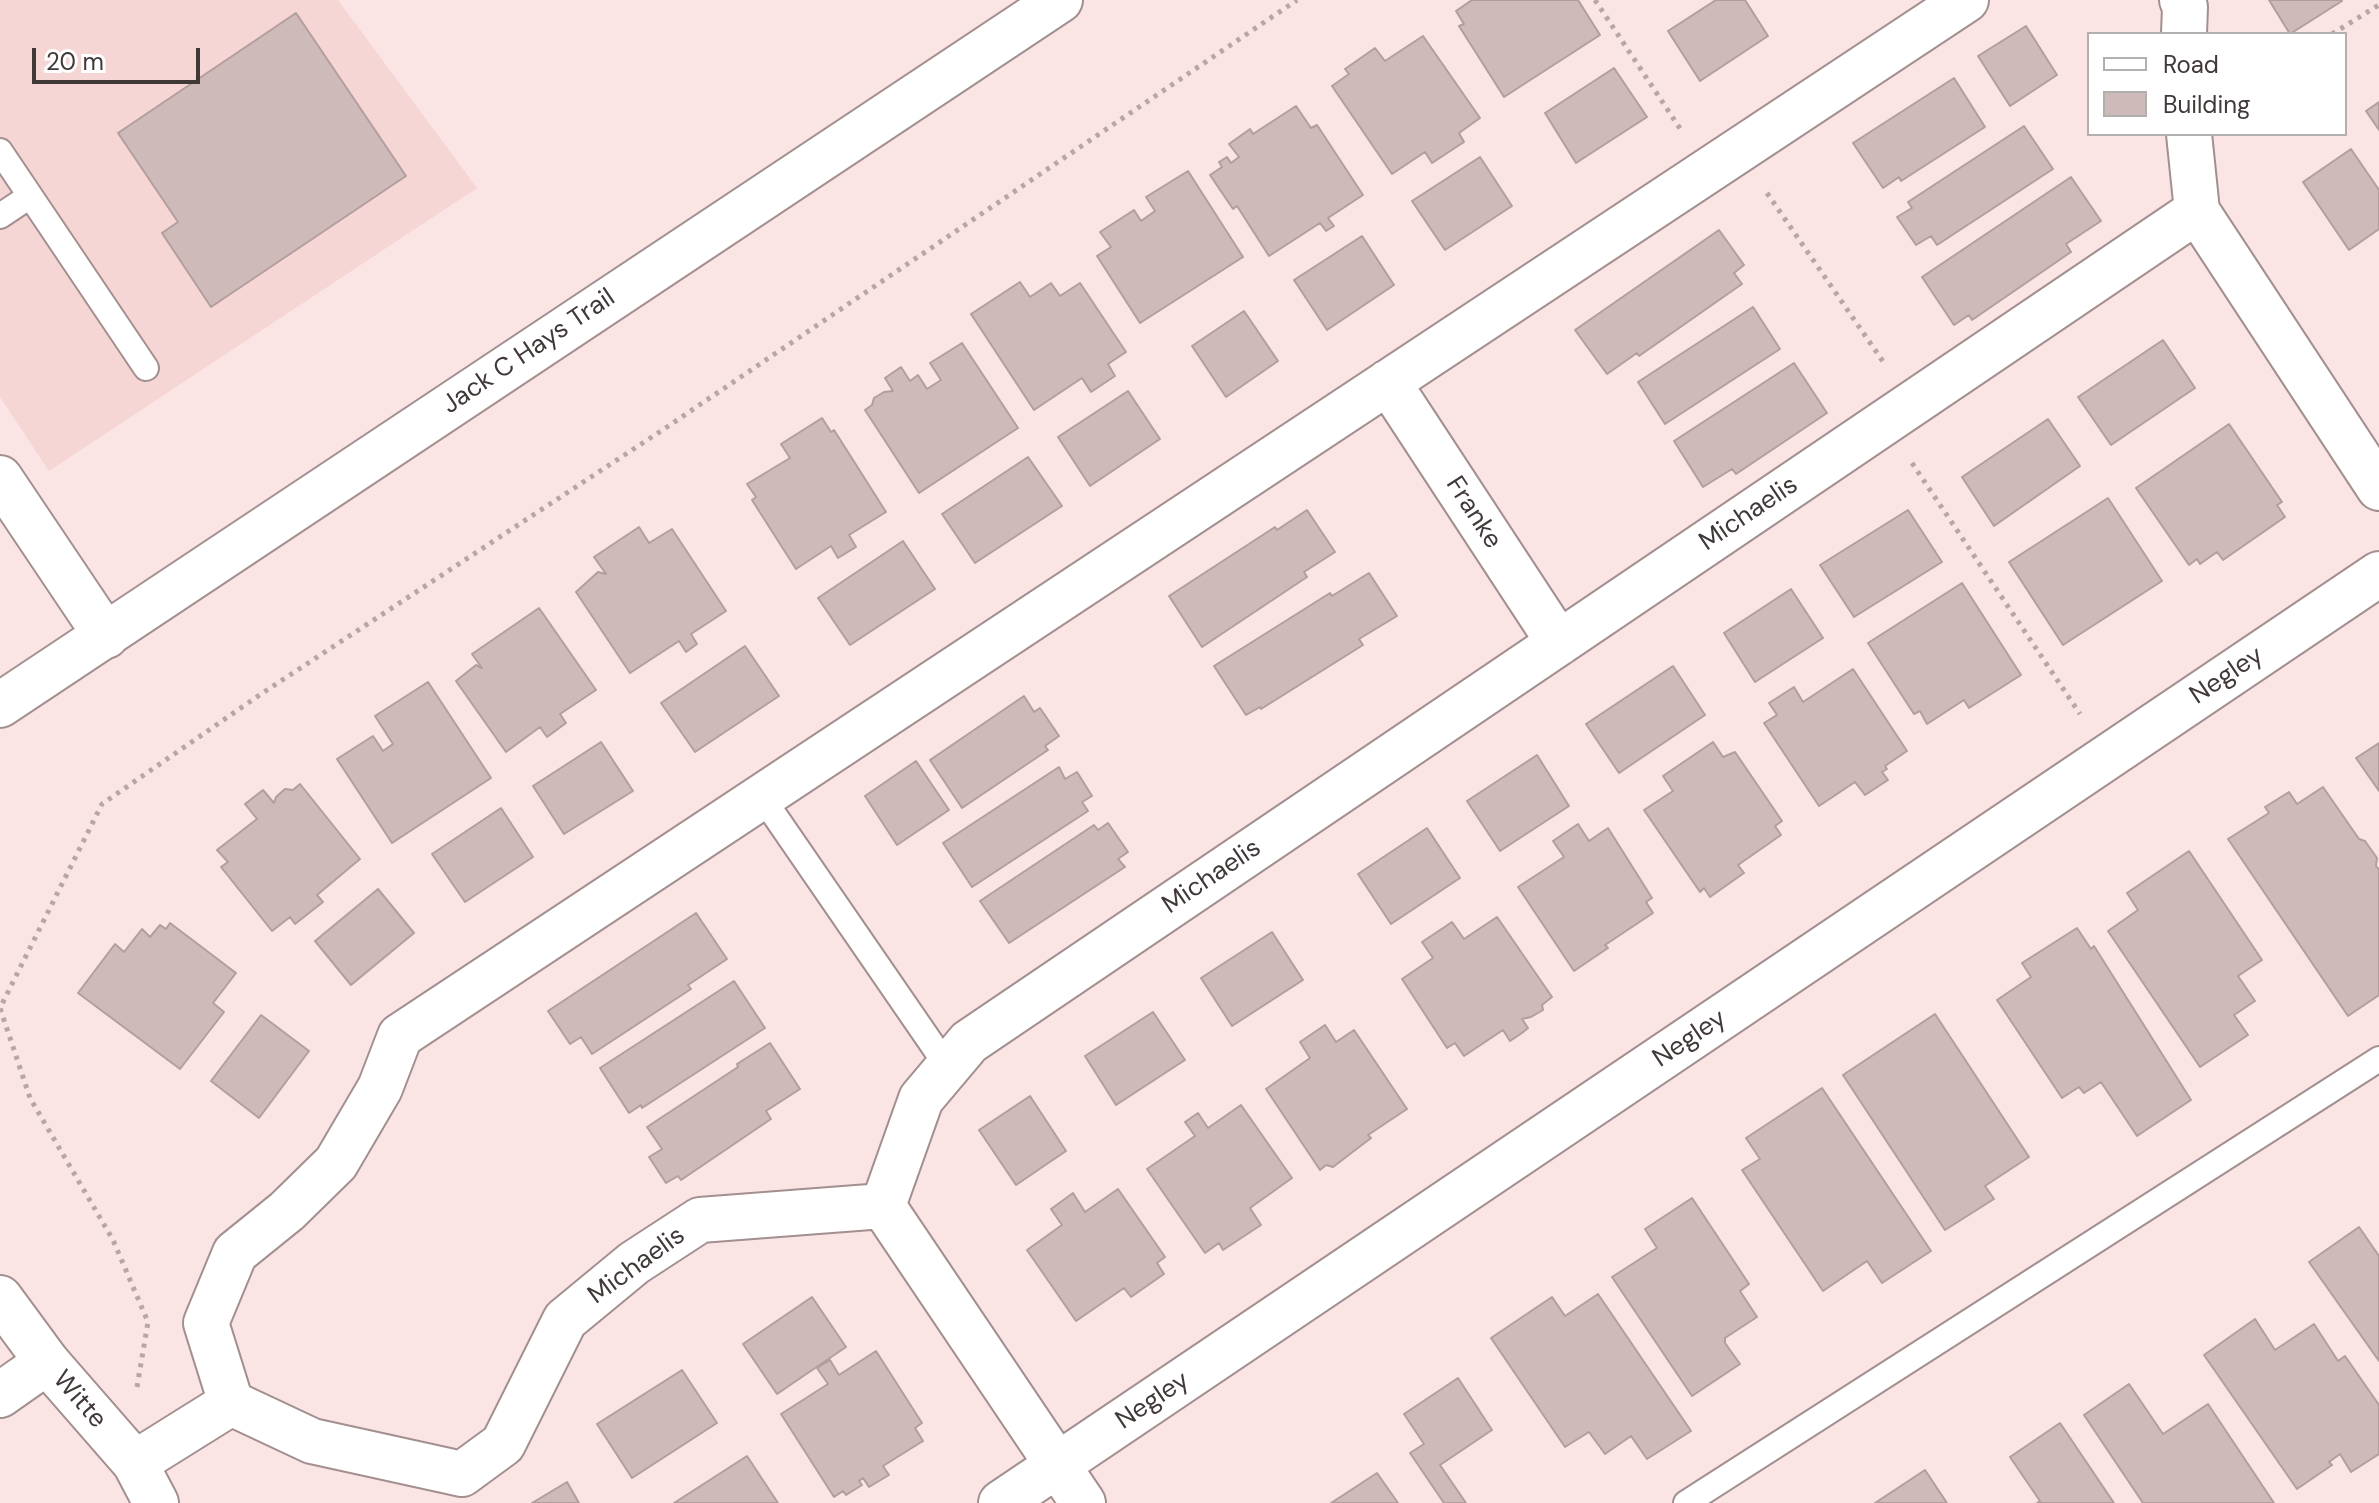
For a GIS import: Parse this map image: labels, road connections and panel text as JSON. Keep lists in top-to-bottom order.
{
  "streets": {
    "street": [
      "Jack C Hays Trail",
      "Franke",
      "Michaelis",
      "Negley",
      "Witte"
    ]
  },
  "crossings": [
    ["Franke", "Michaelis"]
  ],
  "legend": ["Road", "Building"],
  "scale_bar": "20 m"
}
